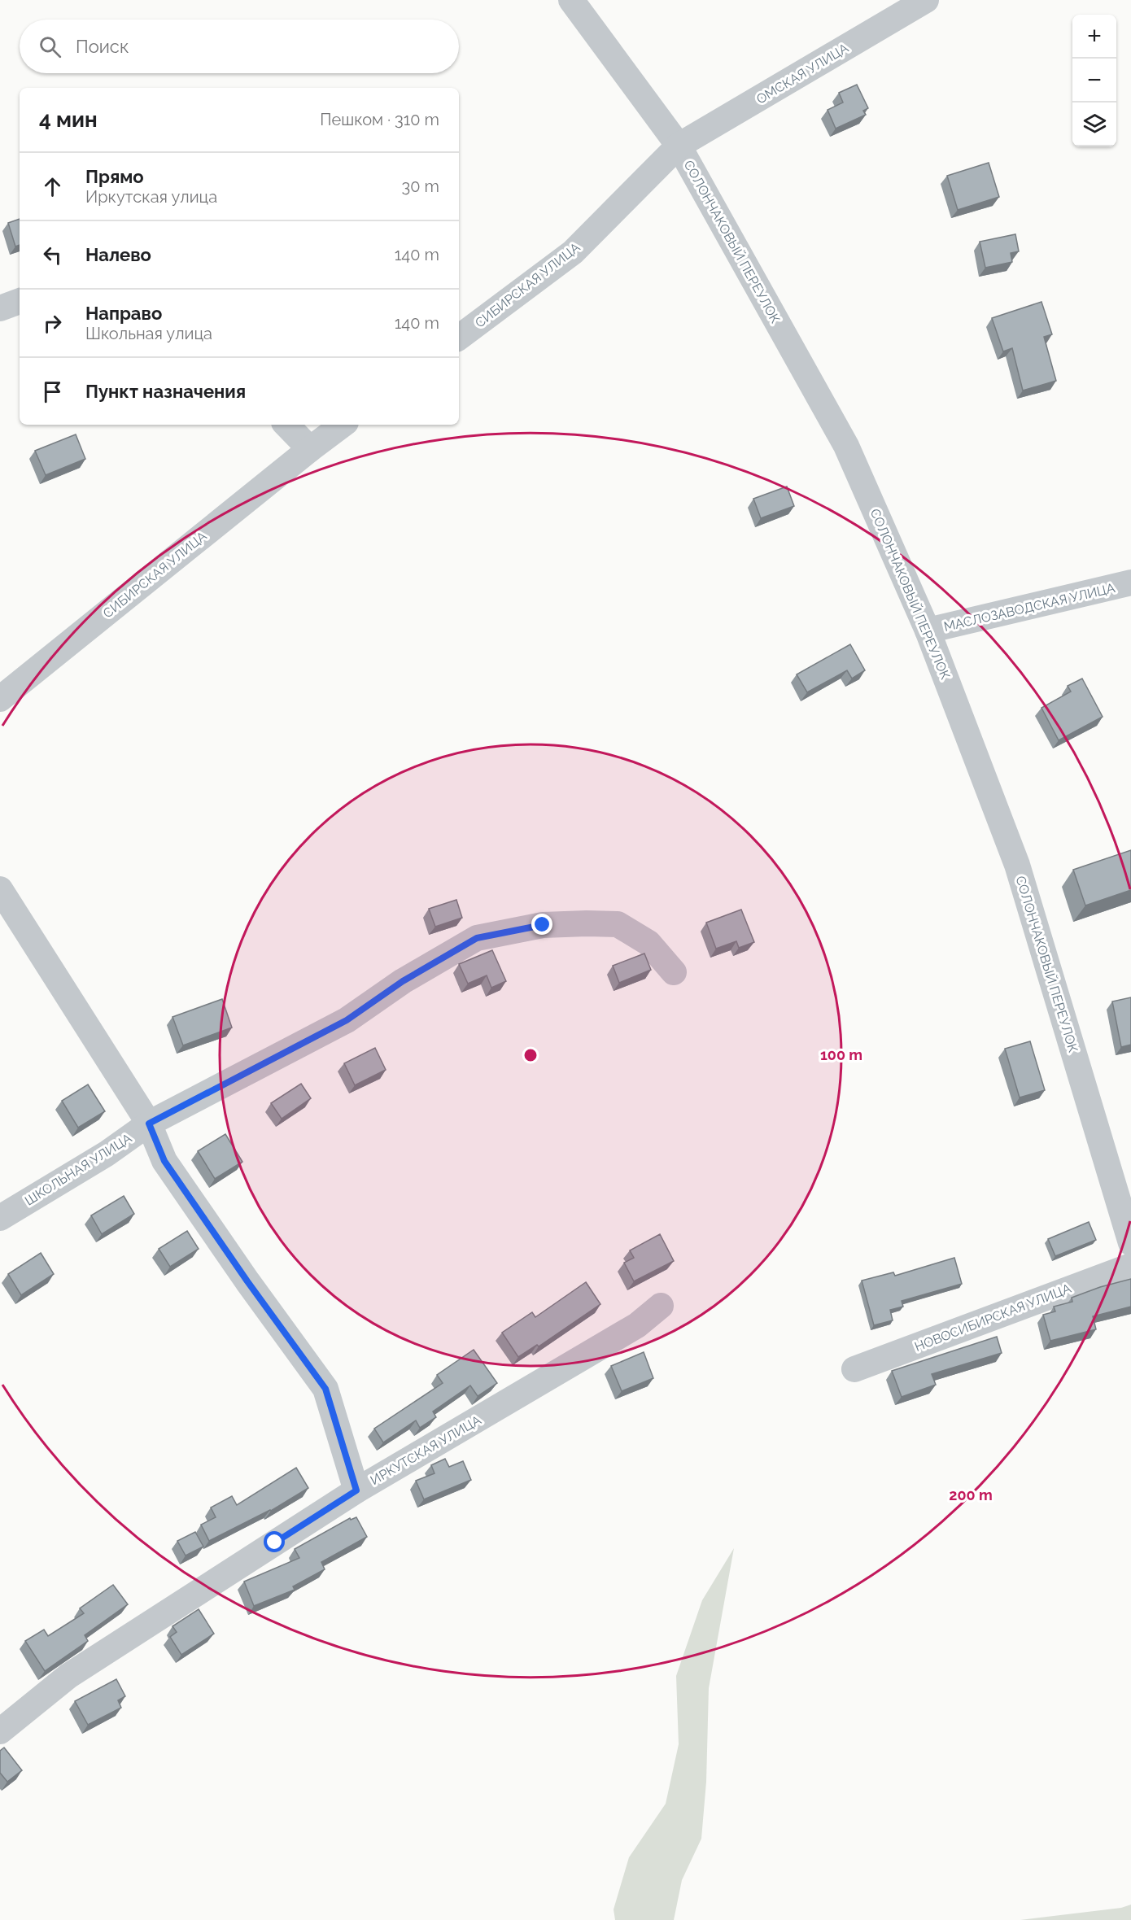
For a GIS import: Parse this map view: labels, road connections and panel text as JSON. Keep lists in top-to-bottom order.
{
  "streets": {
    "street": [
      "ОМСКАЯ УЛИЦА",
      "СОЛОНЧАКОВЫЙ ПЕРЕУЛОК",
      "СИБИРСКАЯ УЛИЦА",
      "МАСЛОЗАВОДСКАЯ УЛИЦА",
      "ШКОЛЬНАЯ УЛИЦА",
      "НОВОСИБИРСКАЯ УЛИЦА",
      "ИРКУТСКАЯ УЛИЦА"
    ]
  },
  "crossings": [
    ["ОМСКАЯ УЛИЦА", "СОЛОНЧАКОВЫЙ ПЕРЕУЛОК"],
    ["ОМСКАЯ УЛИЦА", "СИБИРСКАЯ УЛИЦА"],
    ["СОЛОНЧАКОВЫЙ ПЕРЕУЛОК", "СИБИРСКАЯ УЛИЦА"],
    ["СОЛОНЧАКОВЫЙ ПЕРЕУЛОК", "МАСЛОЗАВОДСКАЯ УЛИЦА"]
  ],
  "page": {
    "map_buttons": ["+", "−"],
    "search": "Поиск",
    "heading": ["4 мин", "Пешком · 310 m"],
    "list": [
      ["Прямо", "Иркутская улица", "30 m"],
      ["Налево", "140 m"],
      ["Направо", "Школьная улица", "140 m"],
      "Пункт назначения"
    ]
  },
  "rings": ["100 m", "200 m"]
}
